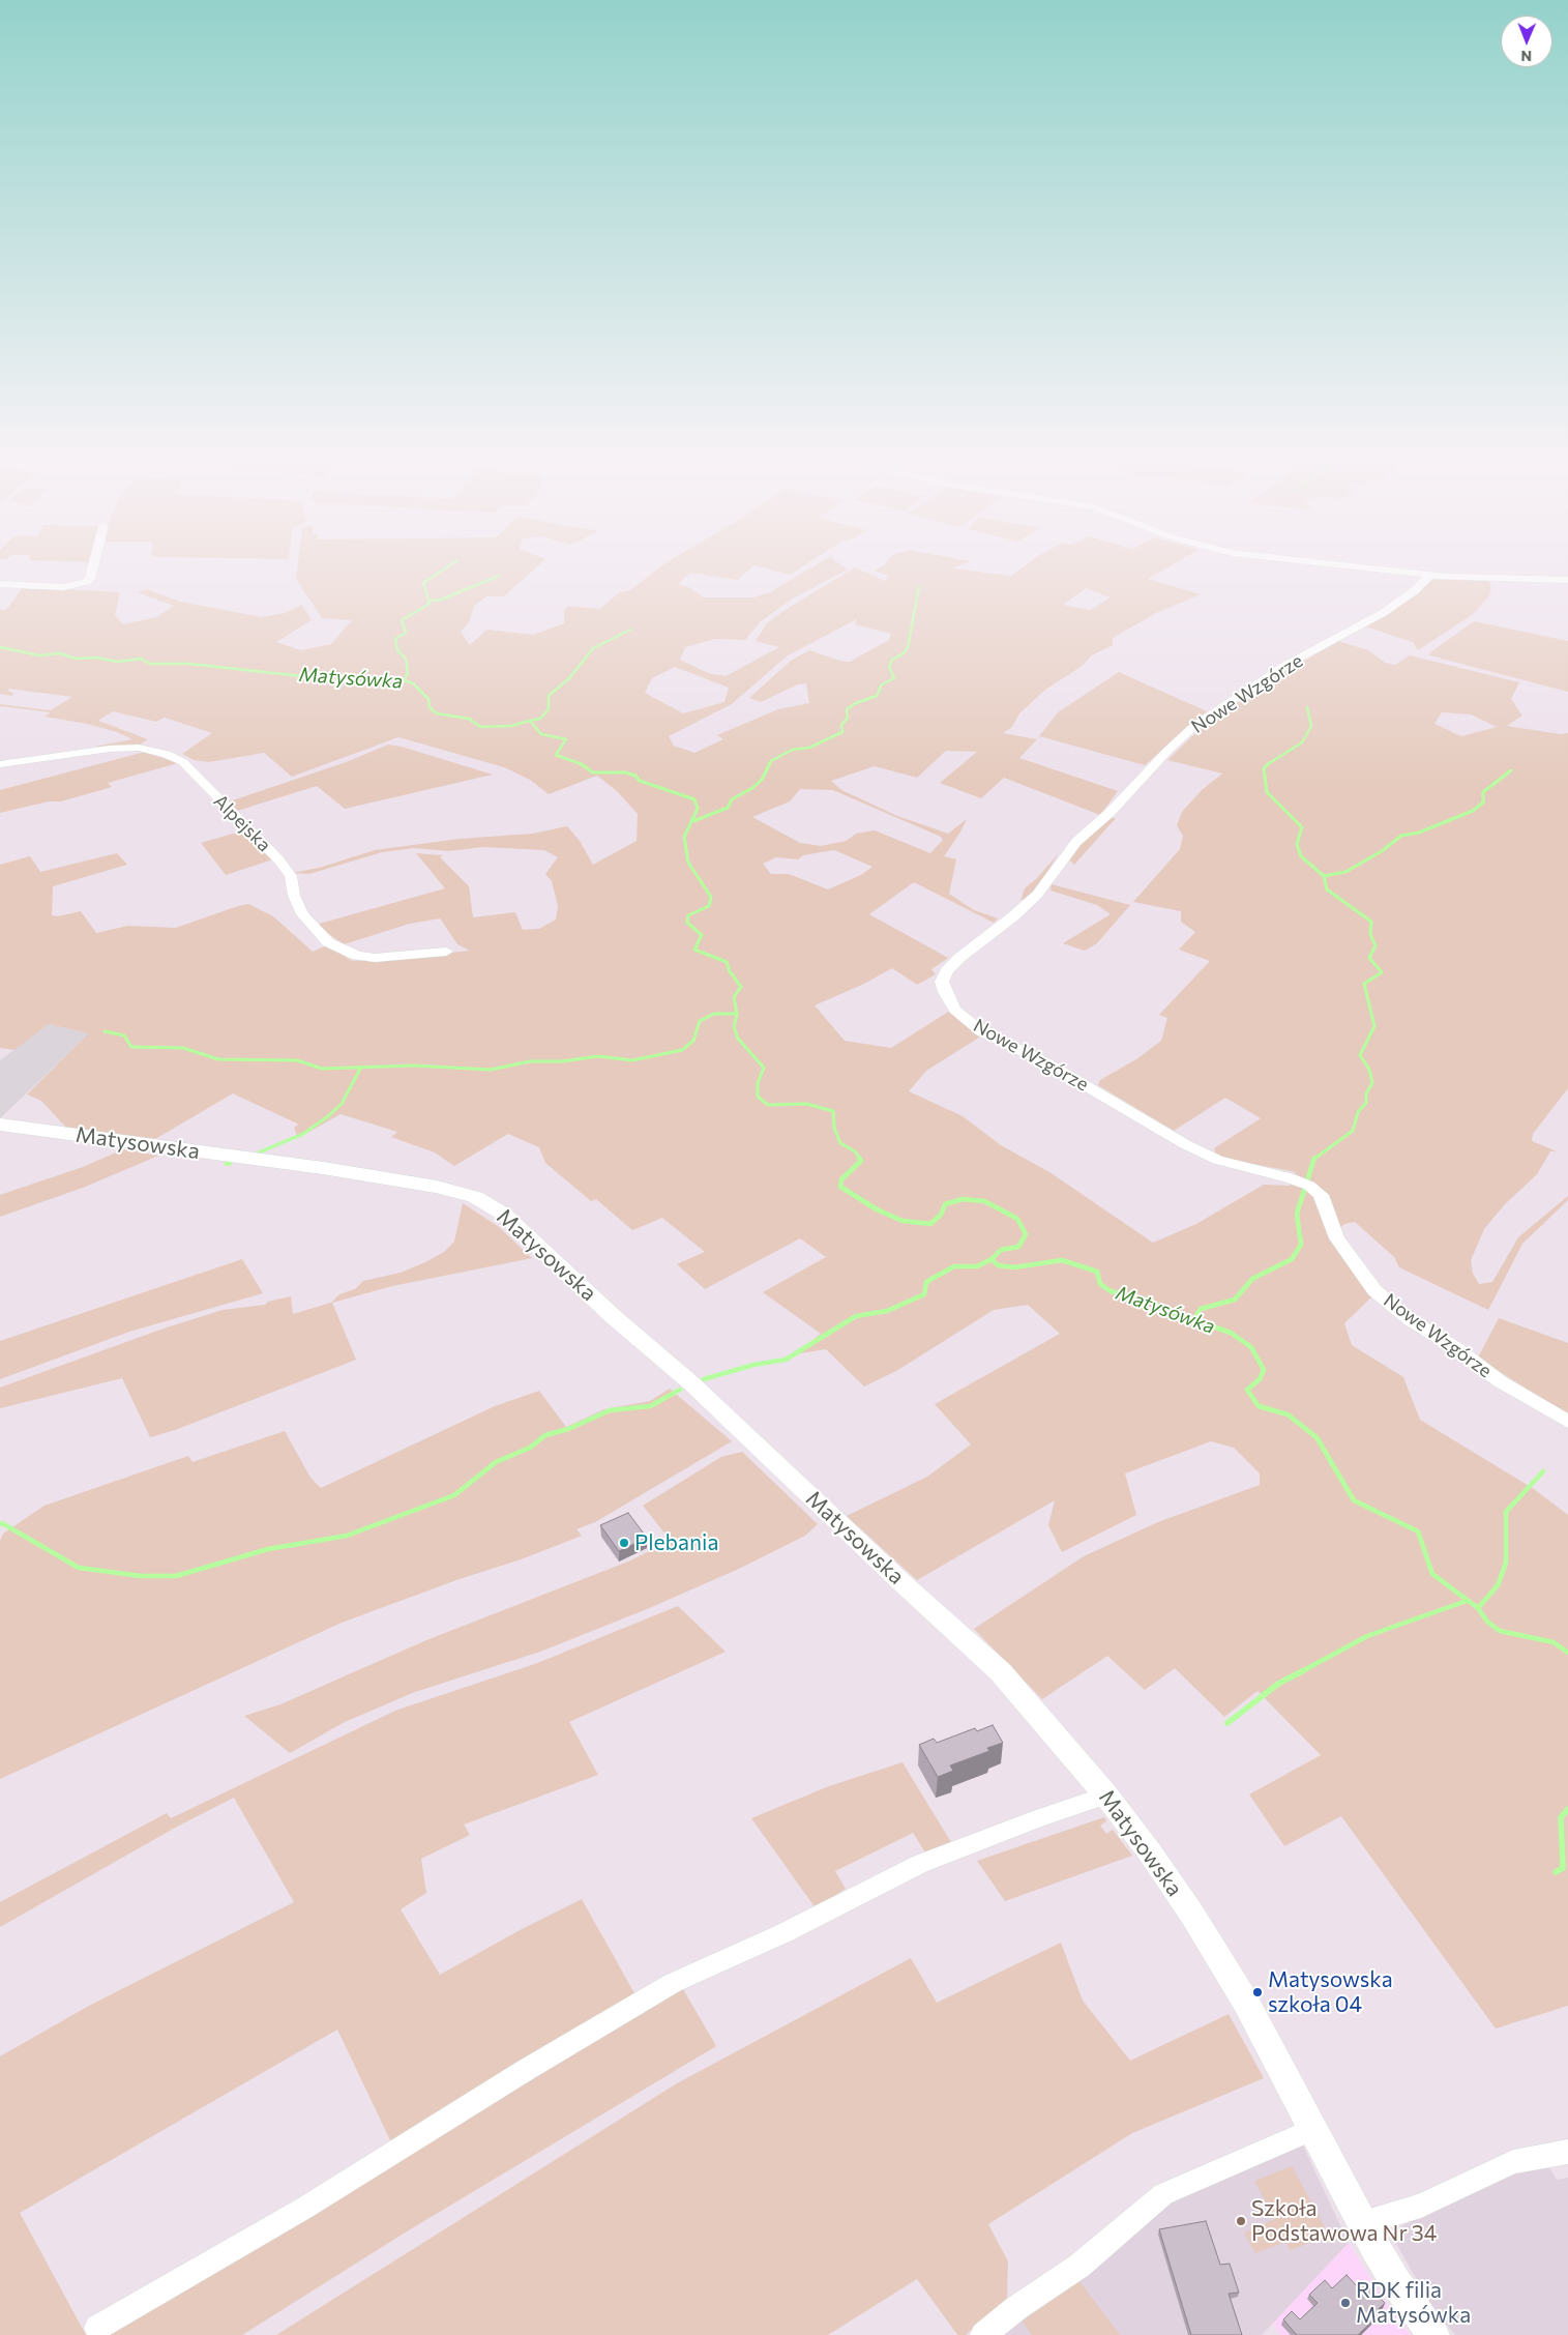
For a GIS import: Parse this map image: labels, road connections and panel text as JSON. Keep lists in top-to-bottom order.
{
  "streets": {
    "street": ["Nowe Wzgórze", "Alpejska", "Matysowska"]
  },
  "water": ["Matysówka"],
  "places": [
    "Plebania",
    "Matysowska szkoła 04",
    "Szkoła Podstawowa Nr 34",
    "RDK filia Matysówka"
  ],
  "north": "bottom"
}
